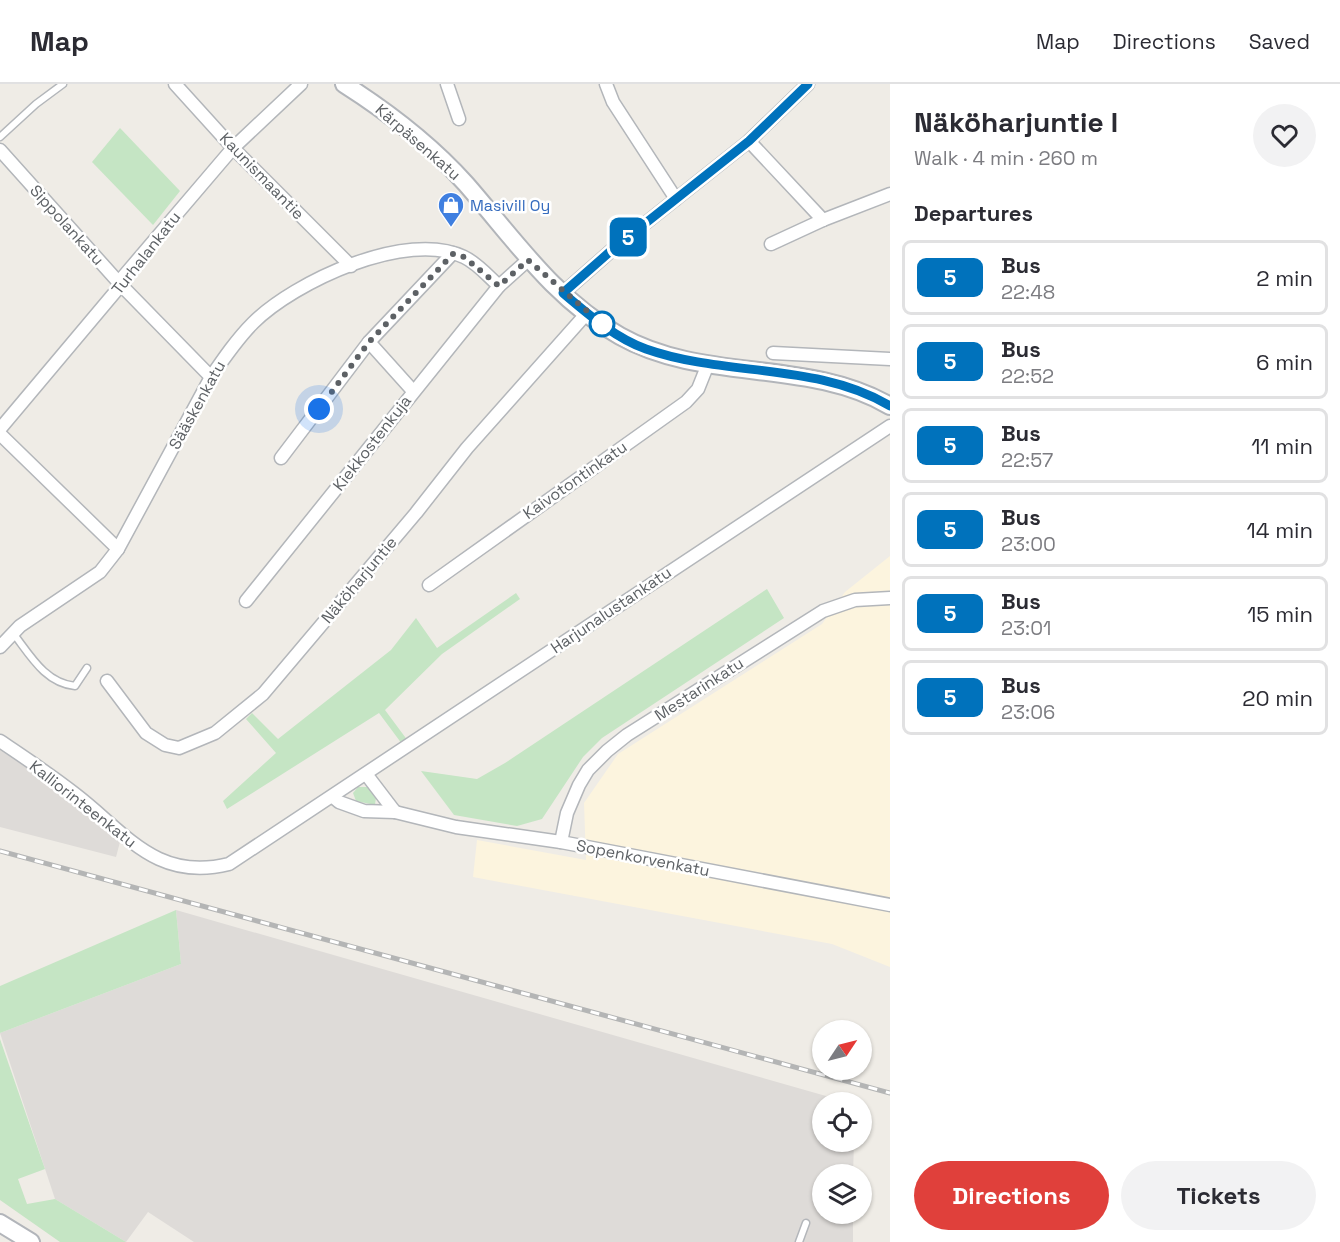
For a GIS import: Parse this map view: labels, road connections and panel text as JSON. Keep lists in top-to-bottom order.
{
  "streets": {
    "street": [
      "Kärpäsenkatu",
      "Kaunismaantie",
      "Sippolankatu",
      "Turhalankatu",
      "Sääskenkatu",
      "Kiekkostenkuja",
      "Kaivotontinkatu",
      "Näköharjuntie",
      "Harjunalustankatu",
      "Mestarinkatu",
      "Kalliorinteenkatu",
      "Sopenkorvenkatu"
    ]
  },
  "crossings": [
    ["Kärpäsenkatu", "Kiekkostenkuja"],
    ["Kärpäsenkatu", "Kaivotontinkatu"],
    ["Kärpäsenkatu", "Näköharjuntie"],
    ["Kaunismaantie", "Turhalankatu"],
    ["Kaunismaantie", "Sääskenkatu"],
    ["Sippolankatu", "Turhalankatu"],
    ["Sippolankatu", "Sääskenkatu"],
    ["Harjunalustankatu", "Kalliorinteenkatu"],
    ["Mestarinkatu", "Sopenkorvenkatu"]
  ],
  "places": {
    "shop": ["Masivill Oy"]
  },
  "lines": ["bus line 5"],
  "north": "top right",
  "page": {
    "header": "Map",
    "nav": ["Map", "Directions", "Saved"],
    "on_map": "5",
    "heading": [
      ["Näköharjuntie I", "Walk · 4 min · 260 m"],
      "Departures"
    ],
    "list": [
      {
        "mark": "5",
        "name": "Bus",
        "note": "22:48",
        "value": "2 min"
      },
      {
        "mark": "5",
        "name": "Bus",
        "note": "22:52",
        "value": "6 min"
      },
      {
        "mark": "5",
        "name": "Bus",
        "note": "22:57",
        "value": "11 min"
      },
      {
        "mark": "5",
        "name": "Bus",
        "note": "23:00",
        "value": "14 min"
      },
      {
        "mark": "5",
        "name": "Bus",
        "note": "23:01",
        "value": "15 min"
      },
      {
        "mark": "5",
        "name": "Bus",
        "note": "23:06",
        "value": "20 min"
      }
    ],
    "buttons": ["Directions", "Tickets"]
  }
}
